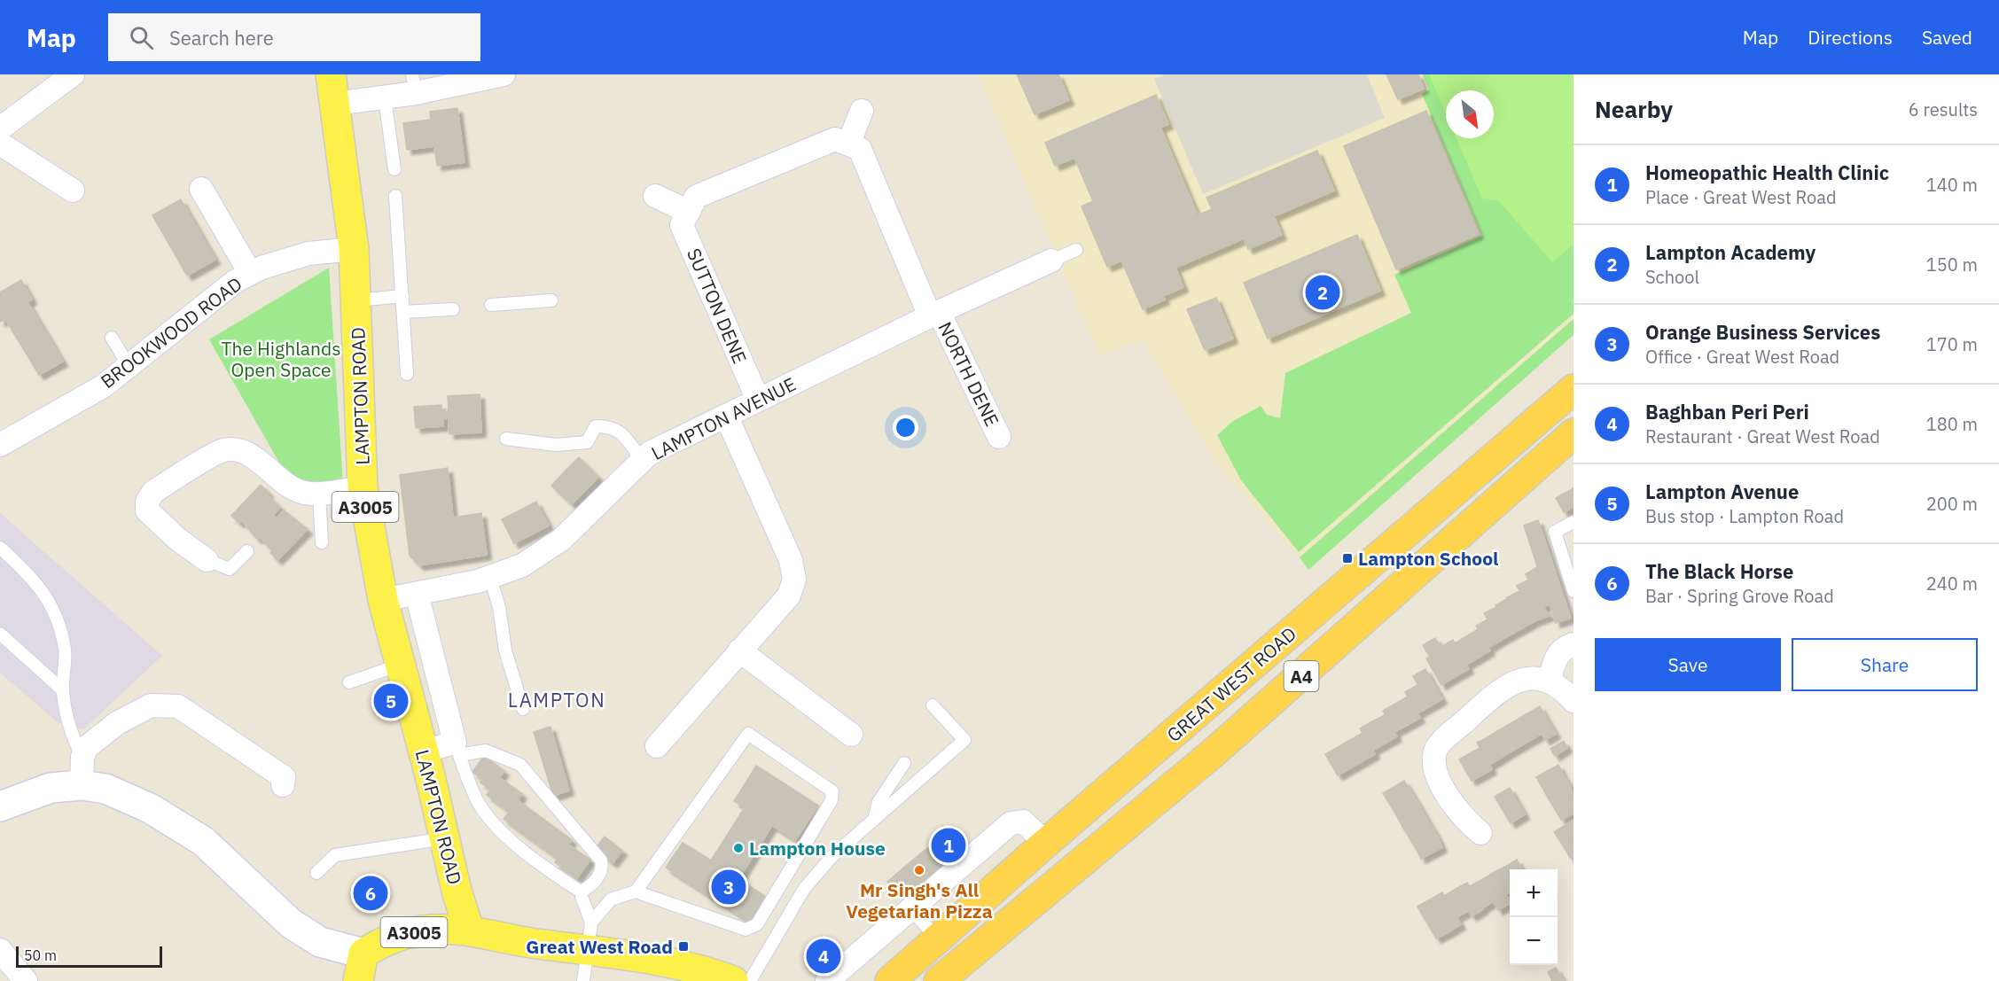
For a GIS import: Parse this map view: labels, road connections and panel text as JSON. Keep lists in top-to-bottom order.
{
  "streets": {
    "highway": ["A4", "GREAT WEST ROAD"],
    "main road": ["LAMPTON ROAD", "A3005"],
    "street": [
      "SUTTON DENE",
      "BROOKWOOD ROAD",
      "NORTH DENE",
      "LAMPTON AVENUE"
    ]
  },
  "crossings": [
    ["SUTTON DENE", "LAMPTON AVENUE"],
    ["BROOKWOOD ROAD", "LAMPTON ROAD"],
    ["NORTH DENE", "LAMPTON AVENUE"],
    ["LAMPTON ROAD", "LAMPTON AVENUE"],
    ["LAMPTON ROAD", "A3005"]
  ],
  "districts": ["LAMPTON"],
  "parks": ["The Highlands Open Space"],
  "places": {
    "transit": ["Lampton School", "Great West Road"],
    "other": ["Lampton House", "Mr Singh's All Vegetarian Pizza"]
  },
  "scale_bar": "50 m",
  "north": "bottom right",
  "page": {
    "header": "Map",
    "search": "Search here",
    "nav": ["Map", "Directions", "Saved"],
    "heading": ["Nearby", "6 results"],
    "list": [
      {
        "mark": "1",
        "name": "Homeopathic Health Clinic",
        "note": "Place · Great West Road",
        "value": "140 m"
      },
      {
        "mark": "2",
        "name": "Lampton Academy",
        "note": "School",
        "value": "150 m"
      },
      {
        "mark": "3",
        "name": "Orange Business Services",
        "note": "Office · Great West Road",
        "value": "170 m"
      },
      {
        "mark": "4",
        "name": "Baghban Peri Peri",
        "note": "Restaurant · Great West Road",
        "value": "180 m"
      },
      {
        "mark": "5",
        "name": "Lampton Avenue",
        "note": "Bus stop · Lampton Road",
        "value": "200 m"
      },
      {
        "mark": "6",
        "name": "The Black Horse",
        "note": "Bar · Spring Grove Road",
        "value": "240 m"
      }
    ],
    "pins": [
      "2",
      "5",
      "1",
      "3",
      "6",
      "4"
    ],
    "buttons": ["Save", "Share"],
    "map_buttons": ["+", "−"],
    "scale": "50 m"
  }
}
